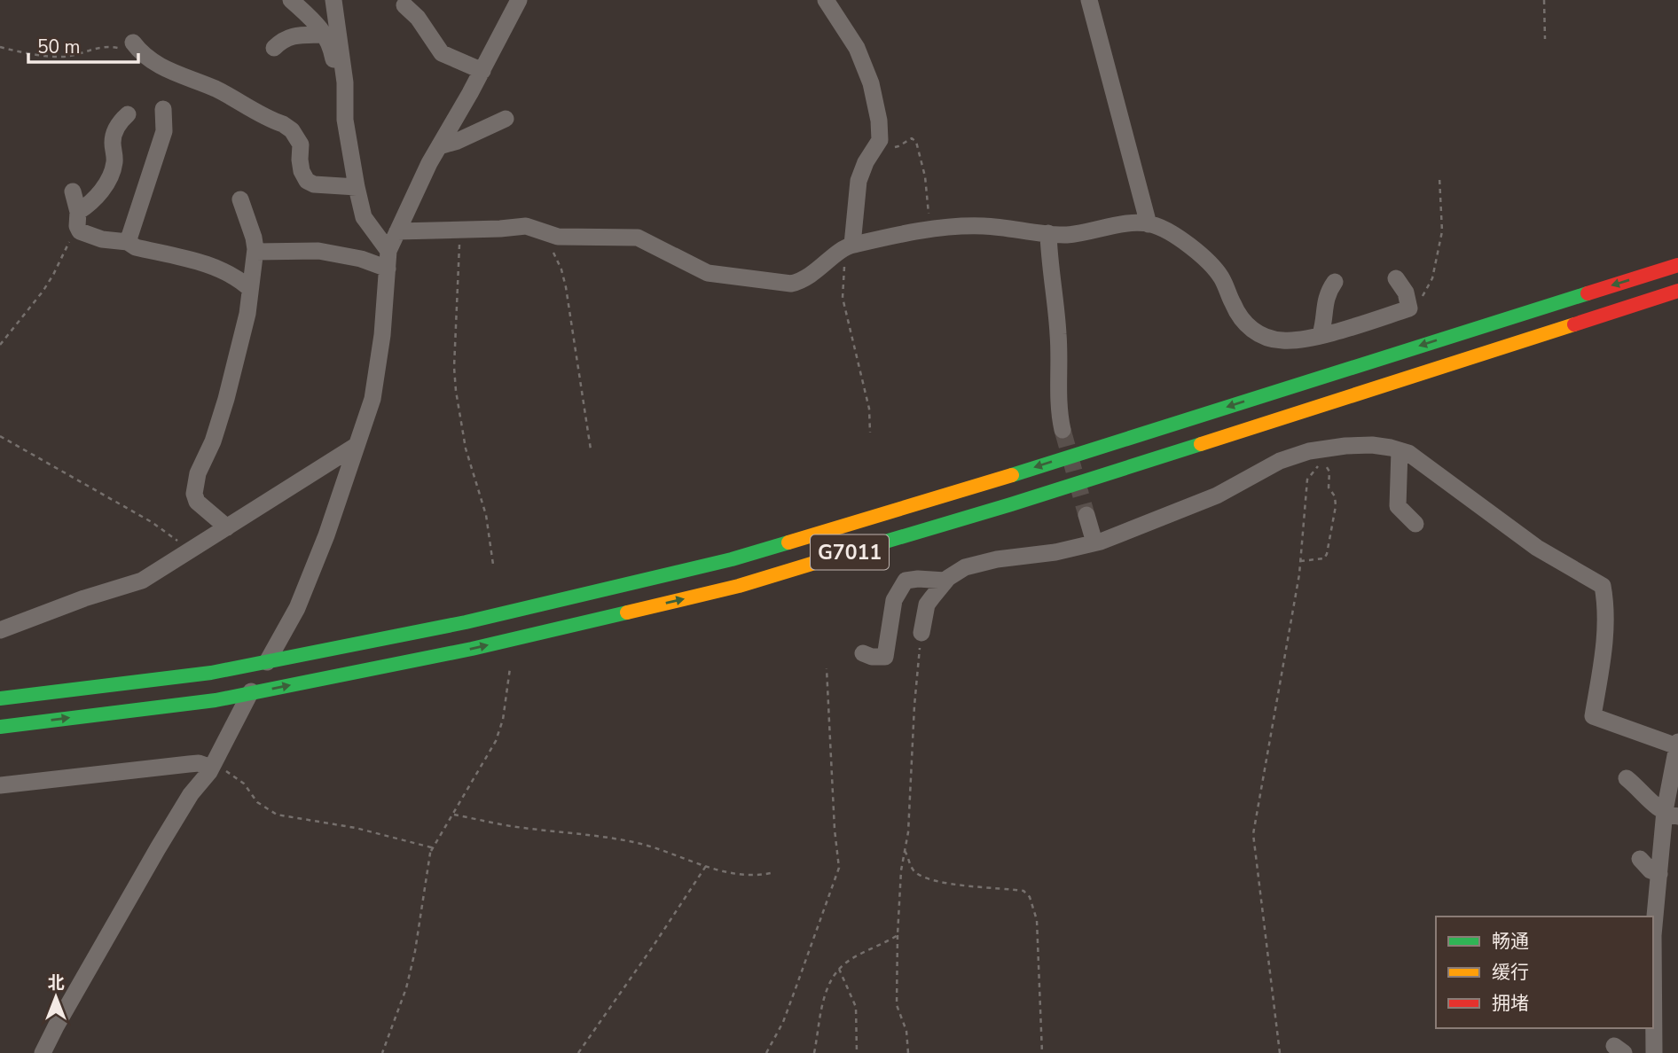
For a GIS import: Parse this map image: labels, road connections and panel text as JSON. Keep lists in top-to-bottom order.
{
  "streets": {
    "highway": ["G7011"]
  },
  "legend": ["畅通", "缓行", "拥堵"],
  "scale_bar": "50 m",
  "north": "top"
}
